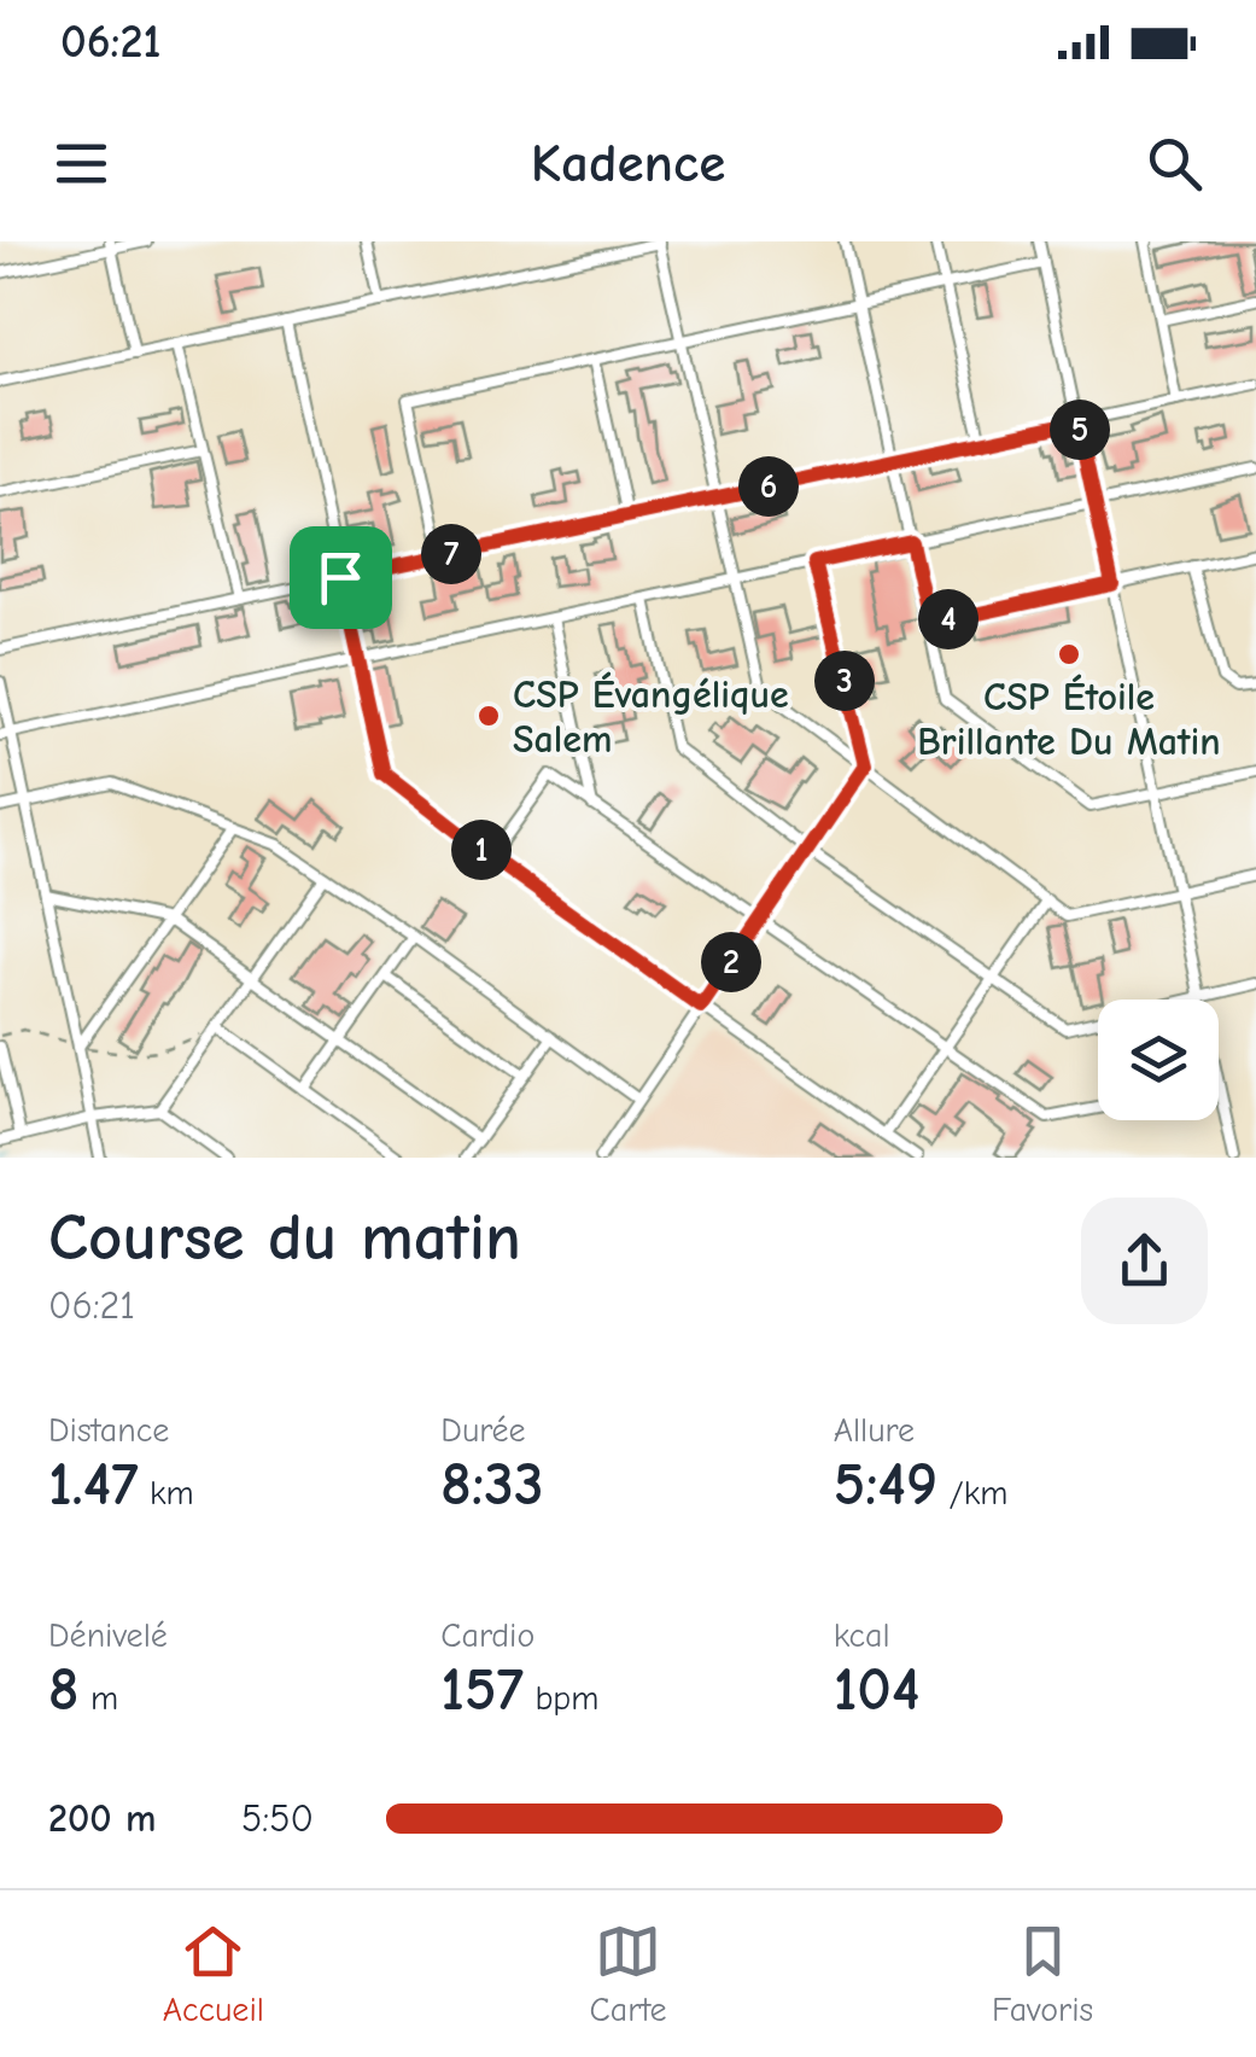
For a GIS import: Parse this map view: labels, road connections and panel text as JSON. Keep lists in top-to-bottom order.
{
  "places": ["CSP Étoile Brillante Du Matin", "CSP Évangélique Salem"],
  "page": {
    "status": "06:21",
    "header": "Kadence",
    "pins": [
      "5",
      "6",
      "7",
      "4",
      "3",
      "1",
      "2"
    ],
    "heading": ["Course du matin", "06:21"],
    "stats": [
      ["Distance", "1.47 km"],
      ["Durée", "8:33"],
      ["Allure", "5:49 /km"],
      ["Dénivelé", "8 m"],
      ["Cardio", "157 bpm"],
      ["kcal", "104"]
    ],
    "list": [
      {
        "name": "200 m",
        "note": "5:50"
      }
    ],
    "tabs": ["Accueil", "Carte", "Favoris"]
  }
}
